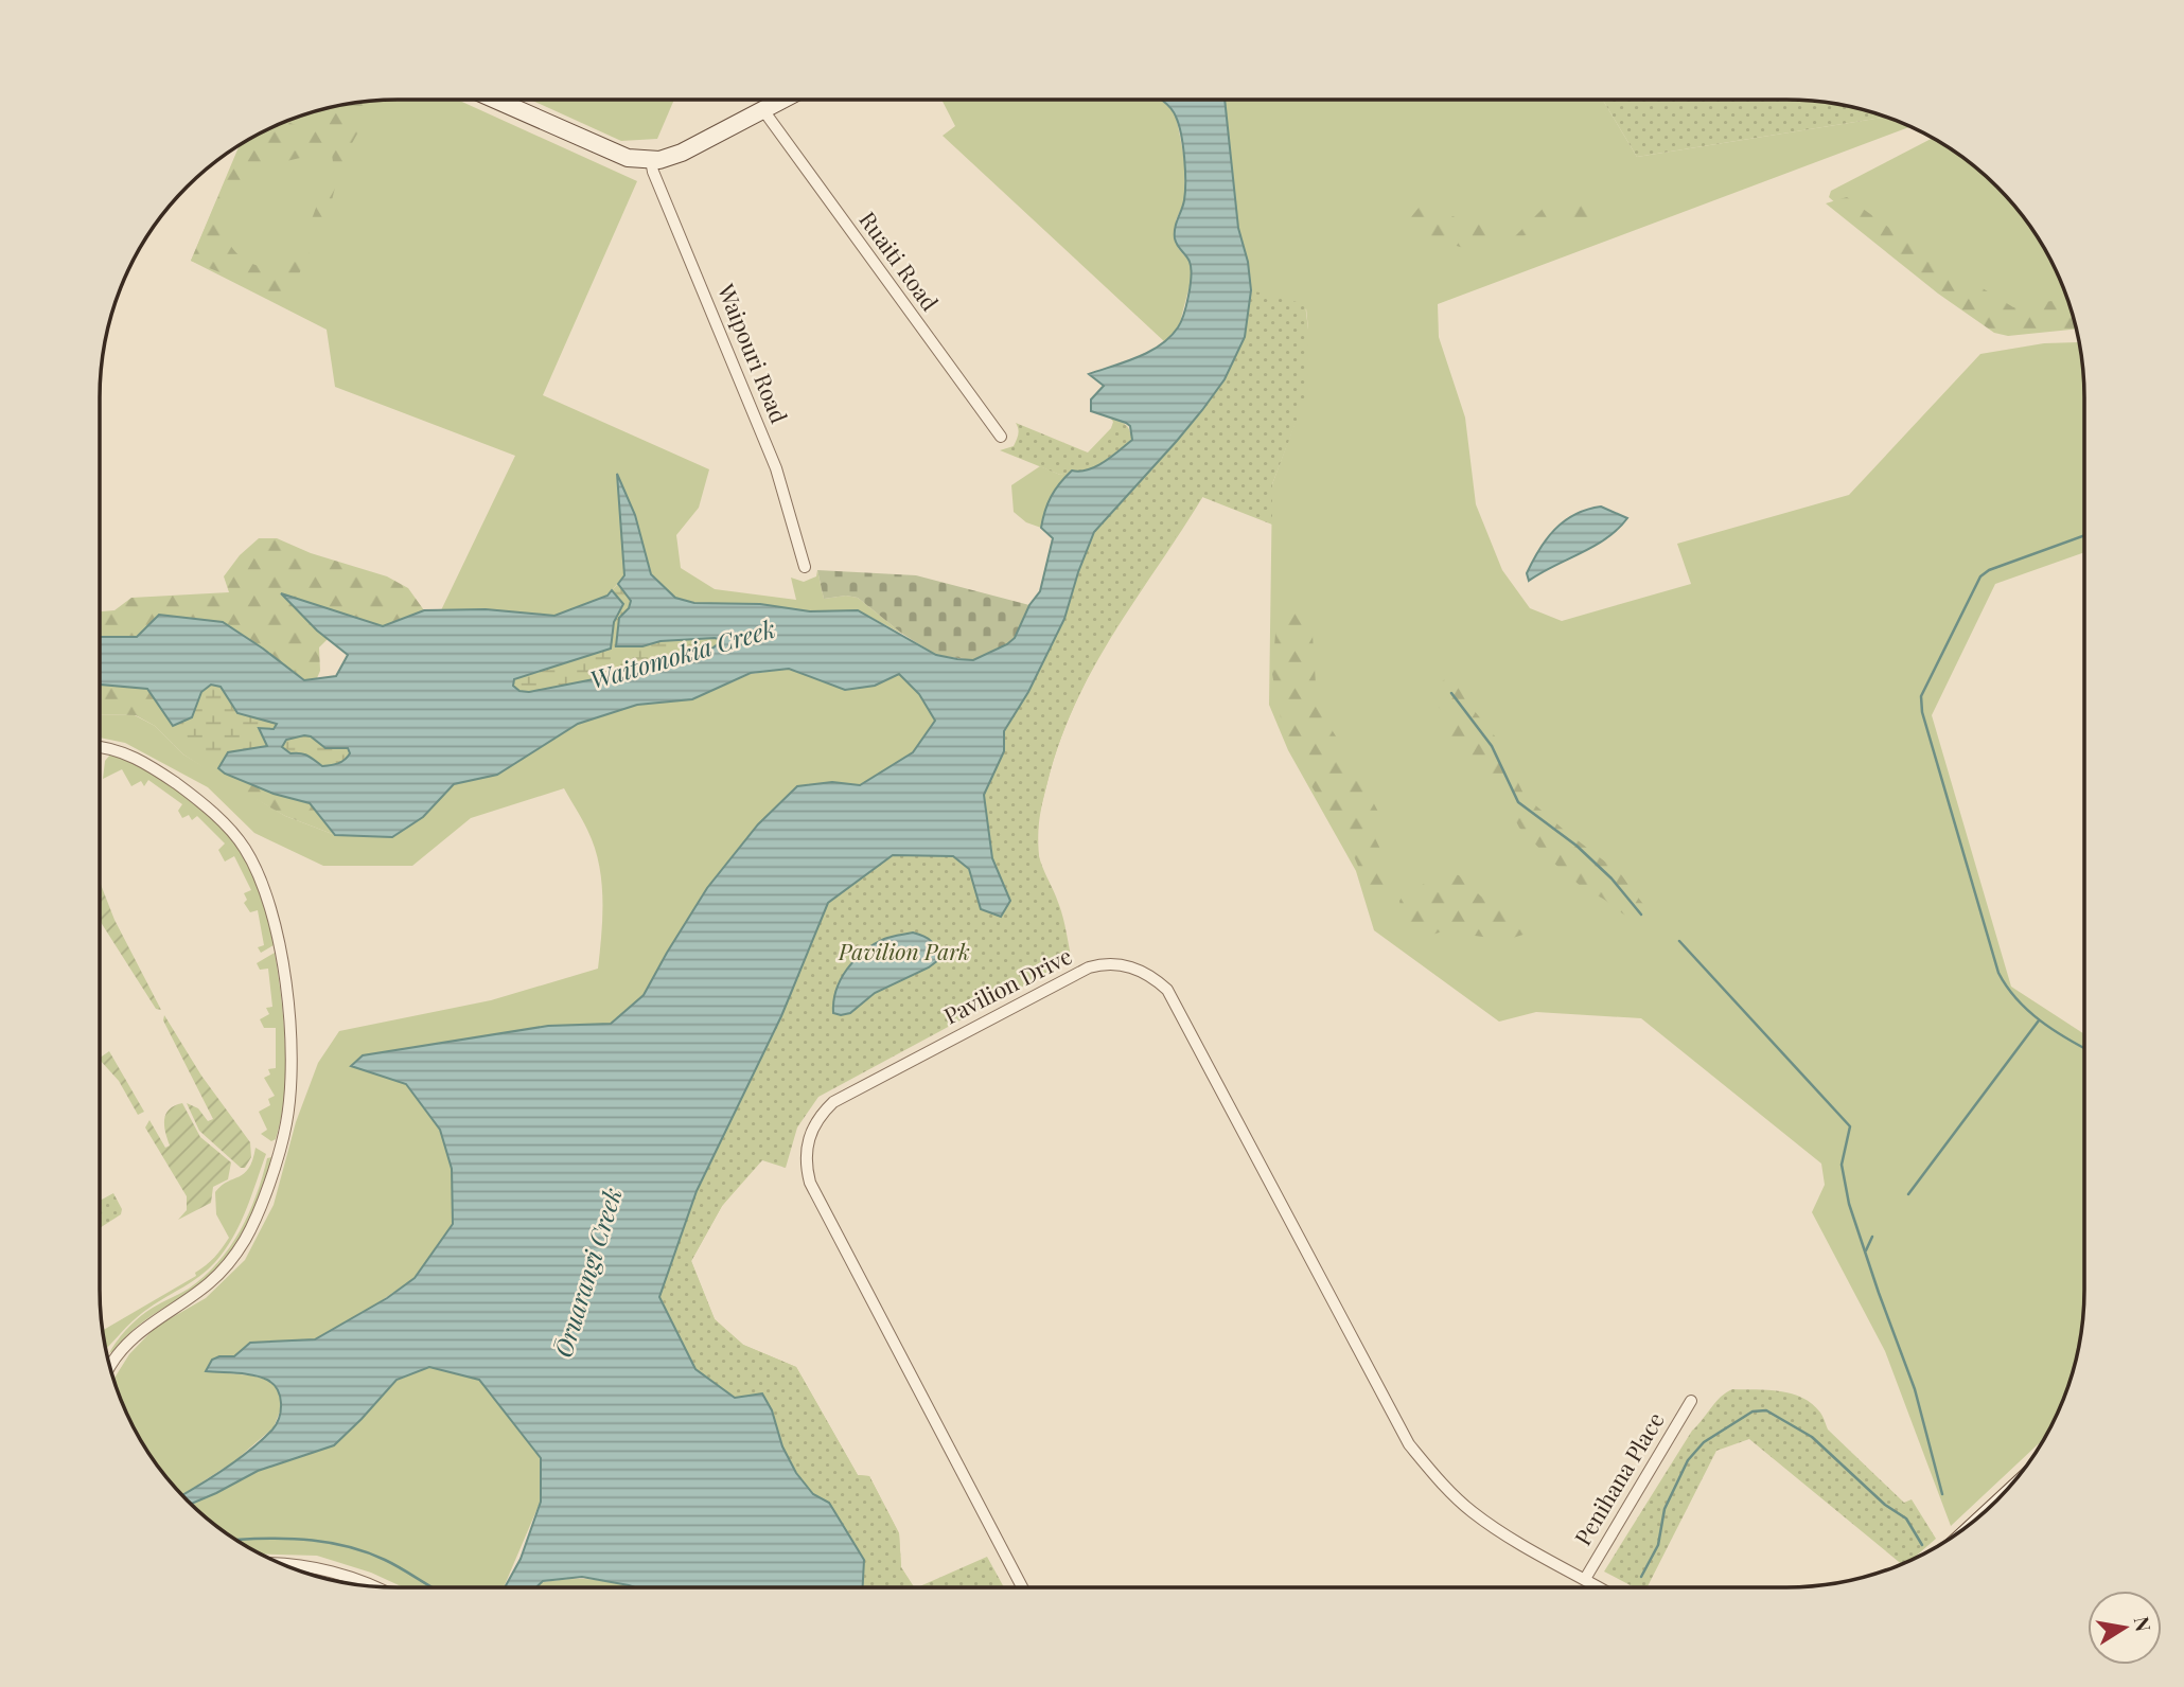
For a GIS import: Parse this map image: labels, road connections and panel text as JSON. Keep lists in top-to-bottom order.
{
  "streets": {
    "street": [
      "Ruaiti Road",
      "Waipouri Road",
      "Pavilion Drive",
      "Penihana Place"
    ]
  },
  "crossings": [
    ["Pavilion Drive", "Penihana Place"]
  ],
  "water": ["Waitomokia Creek", "Ōruarangi Creek"],
  "parks": ["Pavilion Park"],
  "north": "right"
}
